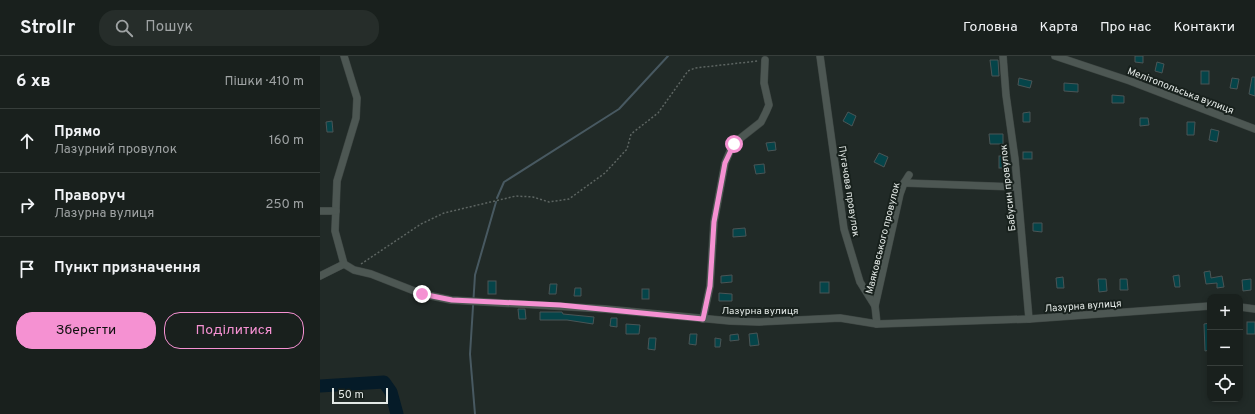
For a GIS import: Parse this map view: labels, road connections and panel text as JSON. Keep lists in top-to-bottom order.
{
  "streets": {
    "street": [
      "Мелітопольська вулиця",
      "Бабусин провулок",
      "Пугачова провулок",
      "Маяковського провулок",
      "Лазурна вулиця"
    ]
  },
  "crossings": [
    ["Бабусин провулок", "Лазурна вулиця"],
    ["Пугачова провулок", "Маяковського провулок"],
    ["Пугачова провулок", "Лазурна вулиця"]
  ],
  "scale_bar": "50 m",
  "page": {
    "header": "Strollr",
    "search": "Пошук",
    "nav": [
      "Головна",
      "Карта",
      "Про нас",
      "Контакти"
    ],
    "heading": ["6 хв", "Пішки · 410 m"],
    "list": [
      ["Прямо", "Лазурний провулок", "160 m"],
      ["Праворуч", "Лазурна вулиця", "250 m"],
      "Пункт призначення"
    ],
    "map_buttons": ["+", "−"],
    "buttons": ["Зберегти", "Поділитися"],
    "scale": "50 m"
  }
}
